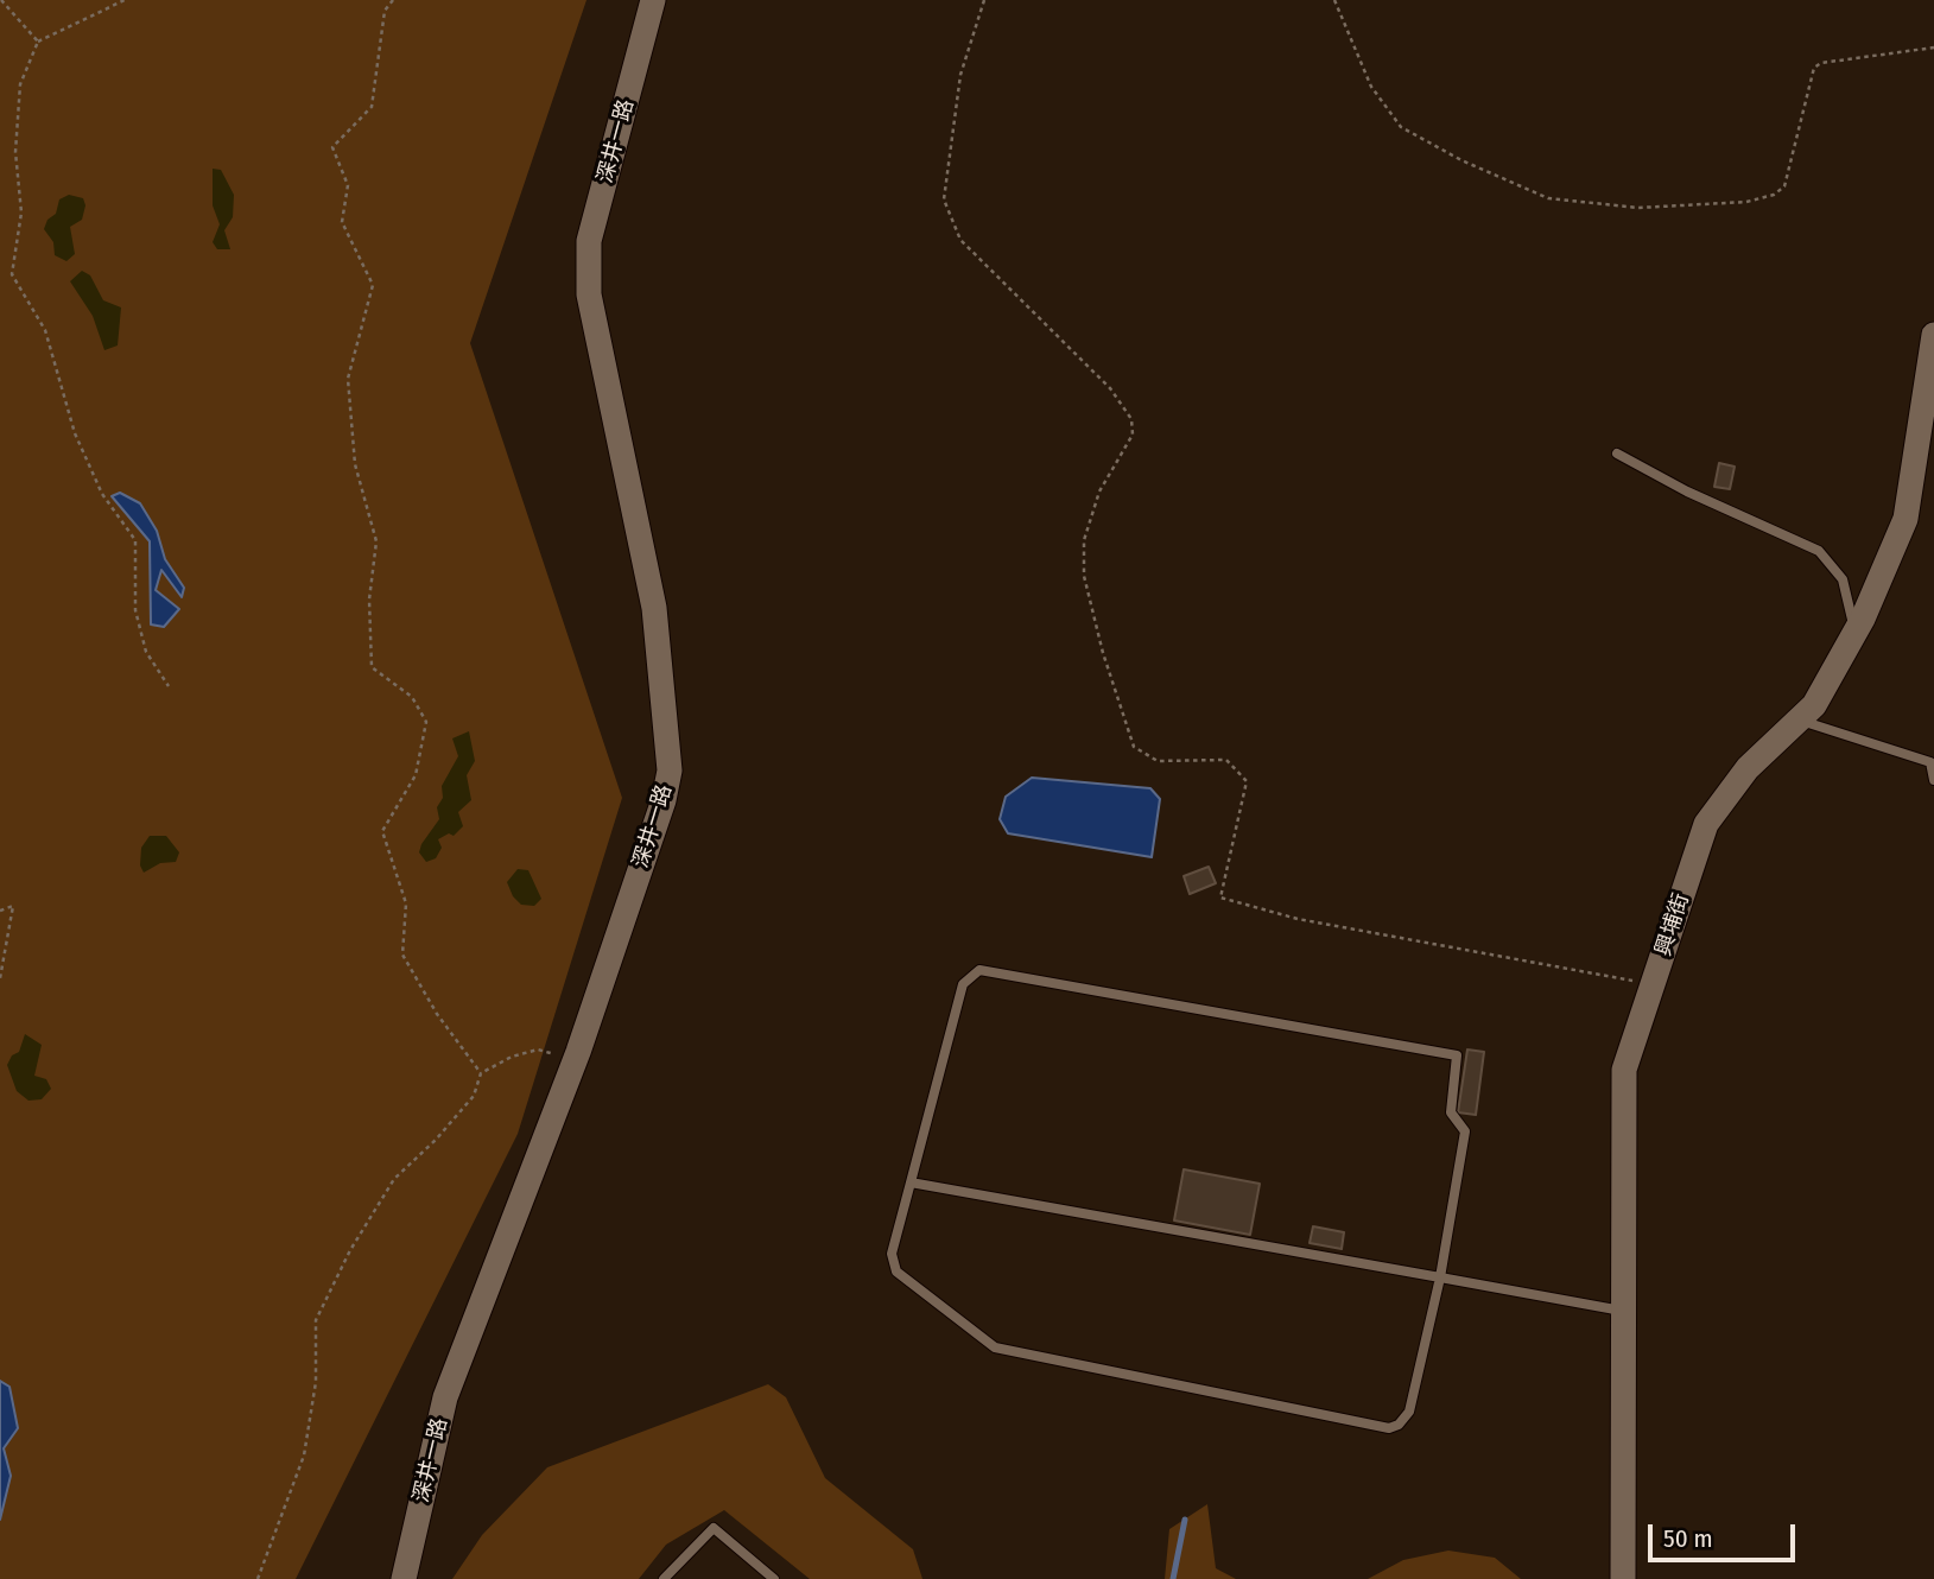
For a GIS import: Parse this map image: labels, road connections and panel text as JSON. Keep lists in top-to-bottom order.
{
  "streets": {
    "street": ["深井一路", "興埔街"]
  },
  "scale_bar": "50 m"
}
